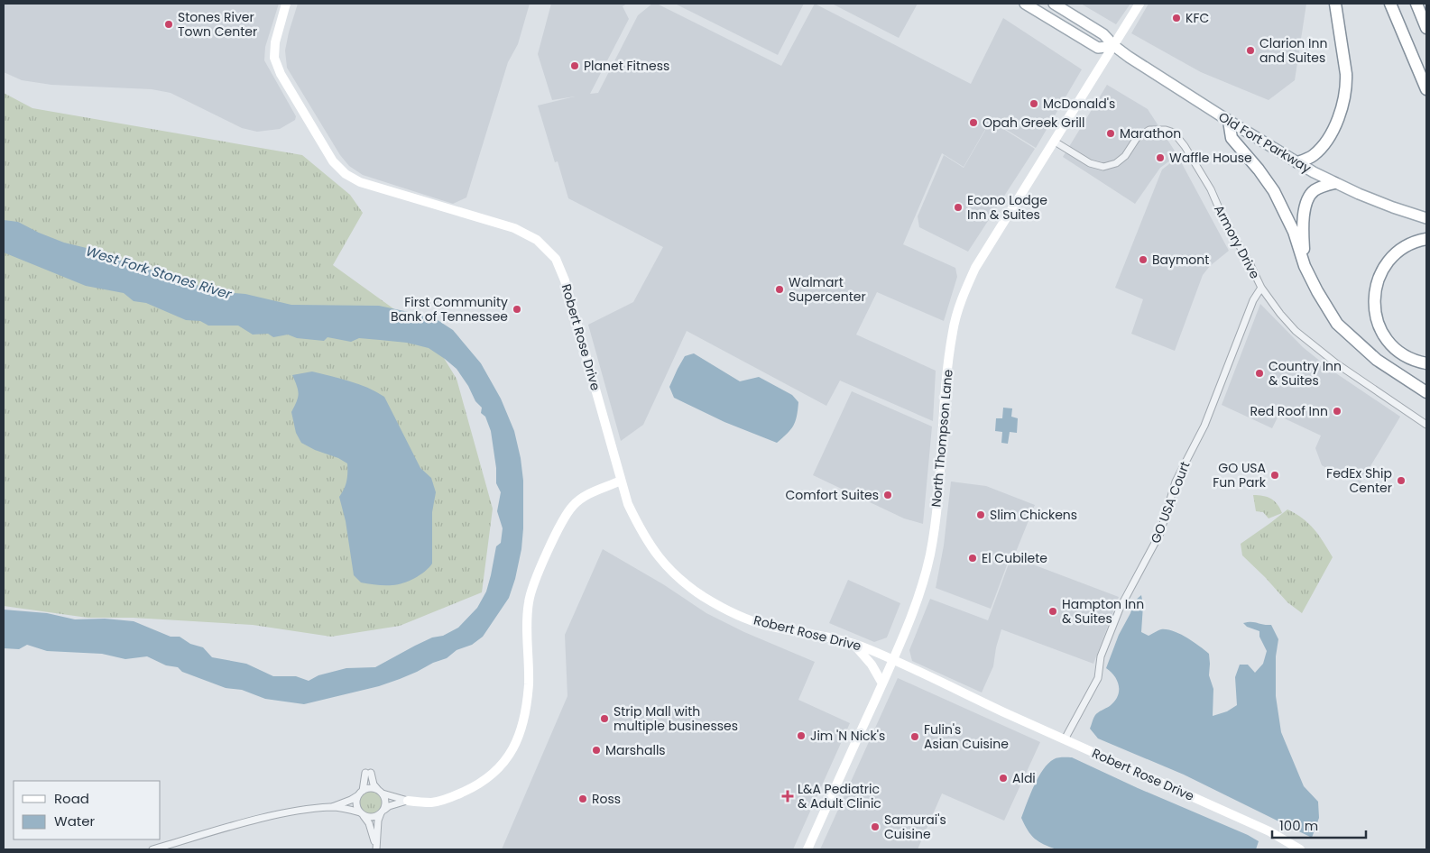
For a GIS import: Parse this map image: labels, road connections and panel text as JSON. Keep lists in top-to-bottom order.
{
  "streets": {
    "main road": ["Old Fort Parkway"],
    "street": [
      "Armory Drive",
      "Robert Rose Drive",
      "North Thompson Lane",
      "GO USA Court"
    ]
  },
  "crossings": [
    ["Old Fort Parkway", "North Thompson Lane"],
    ["Armory Drive", "North Thompson Lane"],
    ["Armory Drive", "GO USA Court"],
    ["Robert Rose Drive", "North Thompson Lane"],
    ["Robert Rose Drive", "GO USA Court"]
  ],
  "water": ["West Fork Stones River"],
  "places": {
    "other": [
      "KFC",
      "Stones River Town Center",
      "Clarion Inn and Suites",
      "Planet Fitness",
      "McDonald's",
      "Opah Greek Grill",
      "Marathon",
      "Waffle House",
      "Econo Lodge Inn & Suites",
      "Baymont",
      "Walmart Supercenter",
      "First Community Bank of Tennessee",
      "Country Inn & Suites",
      "Red Roof Inn",
      "GO USA Fun Park",
      "FedEx Ship Center",
      "Comfort Suites",
      "Slim Chickens",
      "El Cubilete",
      "Hampton Inn & Suites",
      "Strip Mall with multiple businesses",
      "Jim 'N Nick's",
      "Fulin's Asian Cuisine",
      "Marshalls",
      "Aldi",
      "Ross",
      "Samurai's Cuisine"
    ],
    "health": ["L&A Pediatric & Adult Clinic"]
  },
  "legend": ["Road", "Water"],
  "scale_bar": "100 m"
}
